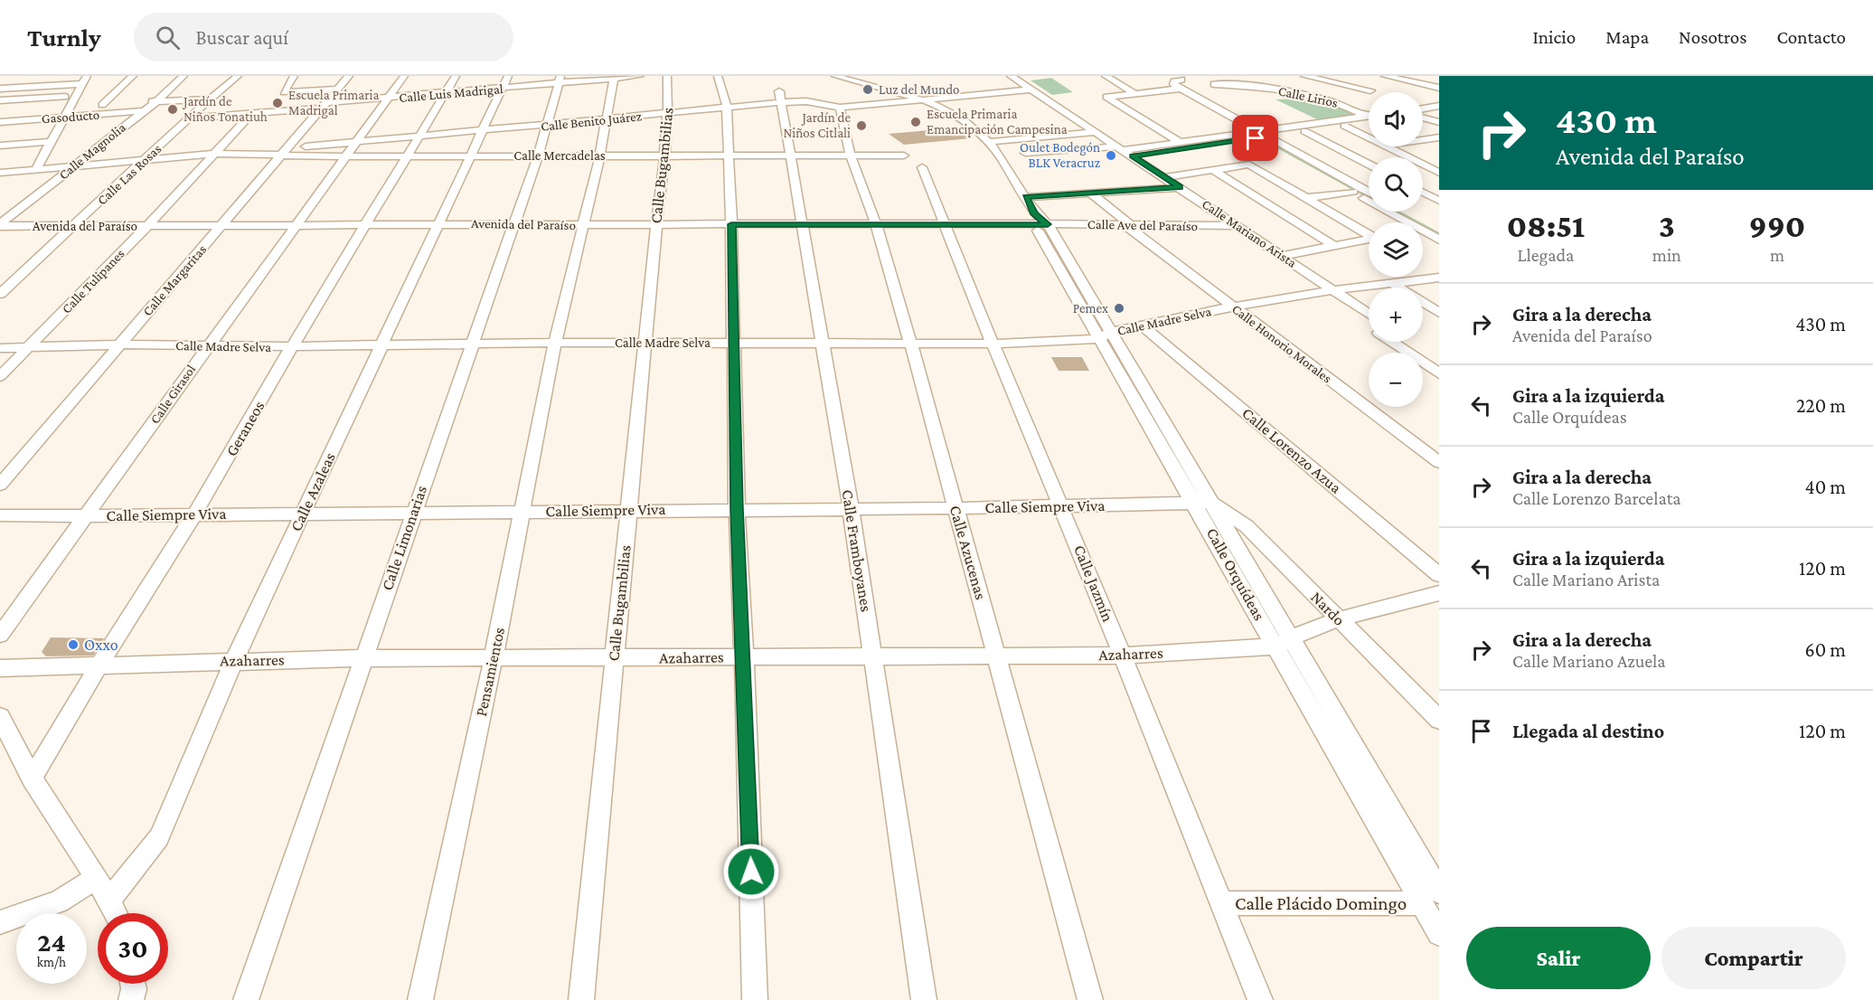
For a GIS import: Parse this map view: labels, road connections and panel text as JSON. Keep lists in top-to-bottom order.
{
  "streets": {
    "street": [
      "Calle Luis Madrigal",
      "Calle Lirios",
      "Gasoducto",
      "Calle Benito Juárez",
      "Calle Magnolia",
      "Calle Mercadelas",
      "Calle Bugambilias",
      "Calle Las Rosas",
      "Avenida del Paraíso",
      "Calle Ave del Paraíso",
      "Calle Mariano Arista",
      "Calle Margaritas",
      "Calle Tulipanes",
      "Calle Madre Selva",
      "Calle Honorio Morales",
      "Calle Girasol",
      "Geraneos",
      "Calle Lorenzo Azua",
      "Calle Azaleas",
      "Calle Siempre Viva",
      "Calle Limonarias",
      "Calle Framboyanes",
      "Calle Azucenas",
      "Calle Orquídeas",
      "Calle Jazmín",
      "Nardo",
      "Azaharres",
      "Pensamientos",
      "Calle Plácido Domingo"
    ]
  },
  "crossings": [
    ["Calle Luis Madrigal", "Calle Margaritas"],
    ["Calle Luis Madrigal", "Calle Tulipanes"],
    ["Calle Luis Madrigal", "Calle Girasol"],
    ["Calle Luis Madrigal", "Geraneos"],
    ["Calle Luis Madrigal", "Calle Azaleas"],
    ["Calle Luis Madrigal", "Calle Limonarias"],
    ["Gasoducto", "Calle Magnolia"],
    ["Calle Benito Juárez", "Calle Mercadelas"],
    ["Calle Benito Juárez", "Calle Bugambilias"],
    ["Calle Benito Juárez", "Calle Mariano Arista"],
    ["Calle Benito Juárez", "Calle Margaritas"],
    ["Calle Benito Juárez", "Calle Girasol"],
    ["Calle Benito Juárez", "Geraneos"],
    ["Calle Benito Juárez", "Calle Azaleas"],
    ["Calle Benito Juárez", "Calle Limonarias"],
    ["Calle Benito Juárez", "Calle Framboyanes"],
    ["Calle Benito Juárez", "Calle Azucenas"],
    ["Calle Benito Juárez", "Calle Orquídeas"],
    ["Calle Magnolia", "Calle Mercadelas"],
    ["Calle Magnolia", "Avenida del Paraíso"],
    ["Calle Mercadelas", "Calle Bugambilias"],
    ["Calle Mercadelas", "Calle Las Rosas"],
    ["Calle Mercadelas", "Calle Margaritas"],
    ["Calle Mercadelas", "Calle Tulipanes"],
    ["Calle Mercadelas", "Calle Girasol"],
    ["Calle Mercadelas", "Geraneos"],
    ["Calle Mercadelas", "Calle Azaleas"],
    ["Calle Mercadelas", "Calle Limonarias"],
    ["Calle Mercadelas", "Calle Framboyanes"],
    ["Calle Mercadelas", "Calle Azucenas"],
    ["Calle Bugambilias", "Avenida del Paraíso"],
    ["Calle Bugambilias", "Calle Madre Selva"],
    ["Calle Bugambilias", "Calle Siempre Viva"],
    ["Calle Bugambilias", "Azaharres"],
    ["Calle Las Rosas", "Avenida del Paraíso"],
    ["Avenida del Paraíso", "Calle Ave del Paraíso"],
    ["Avenida del Paraíso", "Calle Margaritas"],
    ["Avenida del Paraíso", "Calle Tulipanes"],
    ["Avenida del Paraíso", "Calle Girasol"],
    ["Avenida del Paraíso", "Geraneos"],
    ["Avenida del Paraíso", "Calle Azaleas"],
    ["Avenida del Paraíso", "Calle Limonarias"],
    ["Avenida del Paraíso", "Calle Framboyanes"],
    ["Avenida del Paraíso", "Calle Azucenas"],
    ["Avenida del Paraíso", "Calle Orquídeas"],
    ["Avenida del Paraíso", "Calle Jazmín"],
    ["Avenida del Paraíso", "Pensamientos"],
    ["Calle Ave del Paraíso", "Calle Mariano Arista"],
    ["Calle Ave del Paraíso", "Calle Honorio Morales"],
    ["Calle Ave del Paraíso", "Calle Orquídeas"],
    ["Calle Mariano Arista", "Calle Madre Selva"],
    ["Calle Margaritas", "Calle Madre Selva"],
    ["Calle Tulipanes", "Calle Madre Selva"],
    ["Calle Madre Selva", "Calle Honorio Morales"],
    ["Calle Madre Selva", "Calle Girasol"],
    ["Calle Madre Selva", "Geraneos"],
    ["Calle Madre Selva", "Calle Lorenzo Azua"],
    ["Calle Madre Selva", "Calle Azaleas"],
    ["Calle Madre Selva", "Calle Limonarias"],
    ["Calle Madre Selva", "Calle Framboyanes"],
    ["Calle Madre Selva", "Calle Azucenas"],
    ["Calle Madre Selva", "Calle Orquídeas"],
    ["Calle Madre Selva", "Calle Jazmín"],
    ["Calle Madre Selva", "Pensamientos"],
    ["Calle Girasol", "Calle Siempre Viva"],
    ["Geraneos", "Calle Siempre Viva"],
    ["Geraneos", "Azaharres"],
    ["Calle Azaleas", "Calle Siempre Viva"],
    ["Calle Azaleas", "Azaharres"],
    ["Calle Siempre Viva", "Calle Limonarias"],
    ["Calle Siempre Viva", "Calle Framboyanes"],
    ["Calle Siempre Viva", "Calle Azucenas"],
    ["Calle Siempre Viva", "Calle Orquídeas"],
    ["Calle Siempre Viva", "Calle Jazmín"],
    ["Calle Siempre Viva", "Nardo"],
    ["Calle Siempre Viva", "Pensamientos"],
    ["Calle Limonarias", "Azaharres"],
    ["Calle Framboyanes", "Azaharres"],
    ["Calle Azucenas", "Azaharres"],
    ["Calle Orquídeas", "Nardo"],
    ["Calle Orquídeas", "Azaharres"],
    ["Calle Orquídeas", "Calle Plácido Domingo"],
    ["Calle Jazmín", "Azaharres"],
    ["Calle Jazmín", "Calle Plácido Domingo"],
    ["Nardo", "Azaharres"],
    ["Azaharres", "Pensamientos"]
  ],
  "places": [
    "Luz del Mundo",
    "Escuela Primaria Madrigal",
    "Jardín de Niños Tonatiuh",
    "Escuela Primaria Emancipación Campesina",
    "Jardín de Niños Citlali",
    "Oulet Bodegón BLK Veracruz",
    "Pemex",
    "Oxxo"
  ],
  "page": {
    "header": "Turnly",
    "search": "Buscar aquí",
    "nav": [
      "Inicio",
      "Mapa",
      "Nosotros",
      "Contacto"
    ],
    "turn": ["430 m", "Avenida del Paraíso"],
    "map_buttons": ["+", "−"],
    "eta": [
      "08:51",
      "Llegada",
      "3",
      "min",
      "990",
      "m"
    ],
    "list": [
      {
        "name": "Gira a la derecha",
        "note": "Avenida del Paraíso",
        "value": "430 m"
      },
      {
        "name": "Gira a la izquierda",
        "note": "Calle Orquídeas",
        "value": "220 m"
      },
      {
        "name": "Gira a la derecha",
        "note": "Calle Lorenzo Barcelata",
        "value": "40 m"
      },
      {
        "name": "Gira a la izquierda",
        "note": "Calle Mariano Arista",
        "value": "120 m"
      },
      {
        "name": "Gira a la derecha",
        "note": "Calle Mariano Azuela",
        "value": "60 m"
      },
      {
        "name": "Llegada al destino",
        "value": "120 m"
      }
    ],
    "speed": "24 km/h",
    "limit": "30",
    "buttons": ["Salir", "Compartir"]
  }
}
